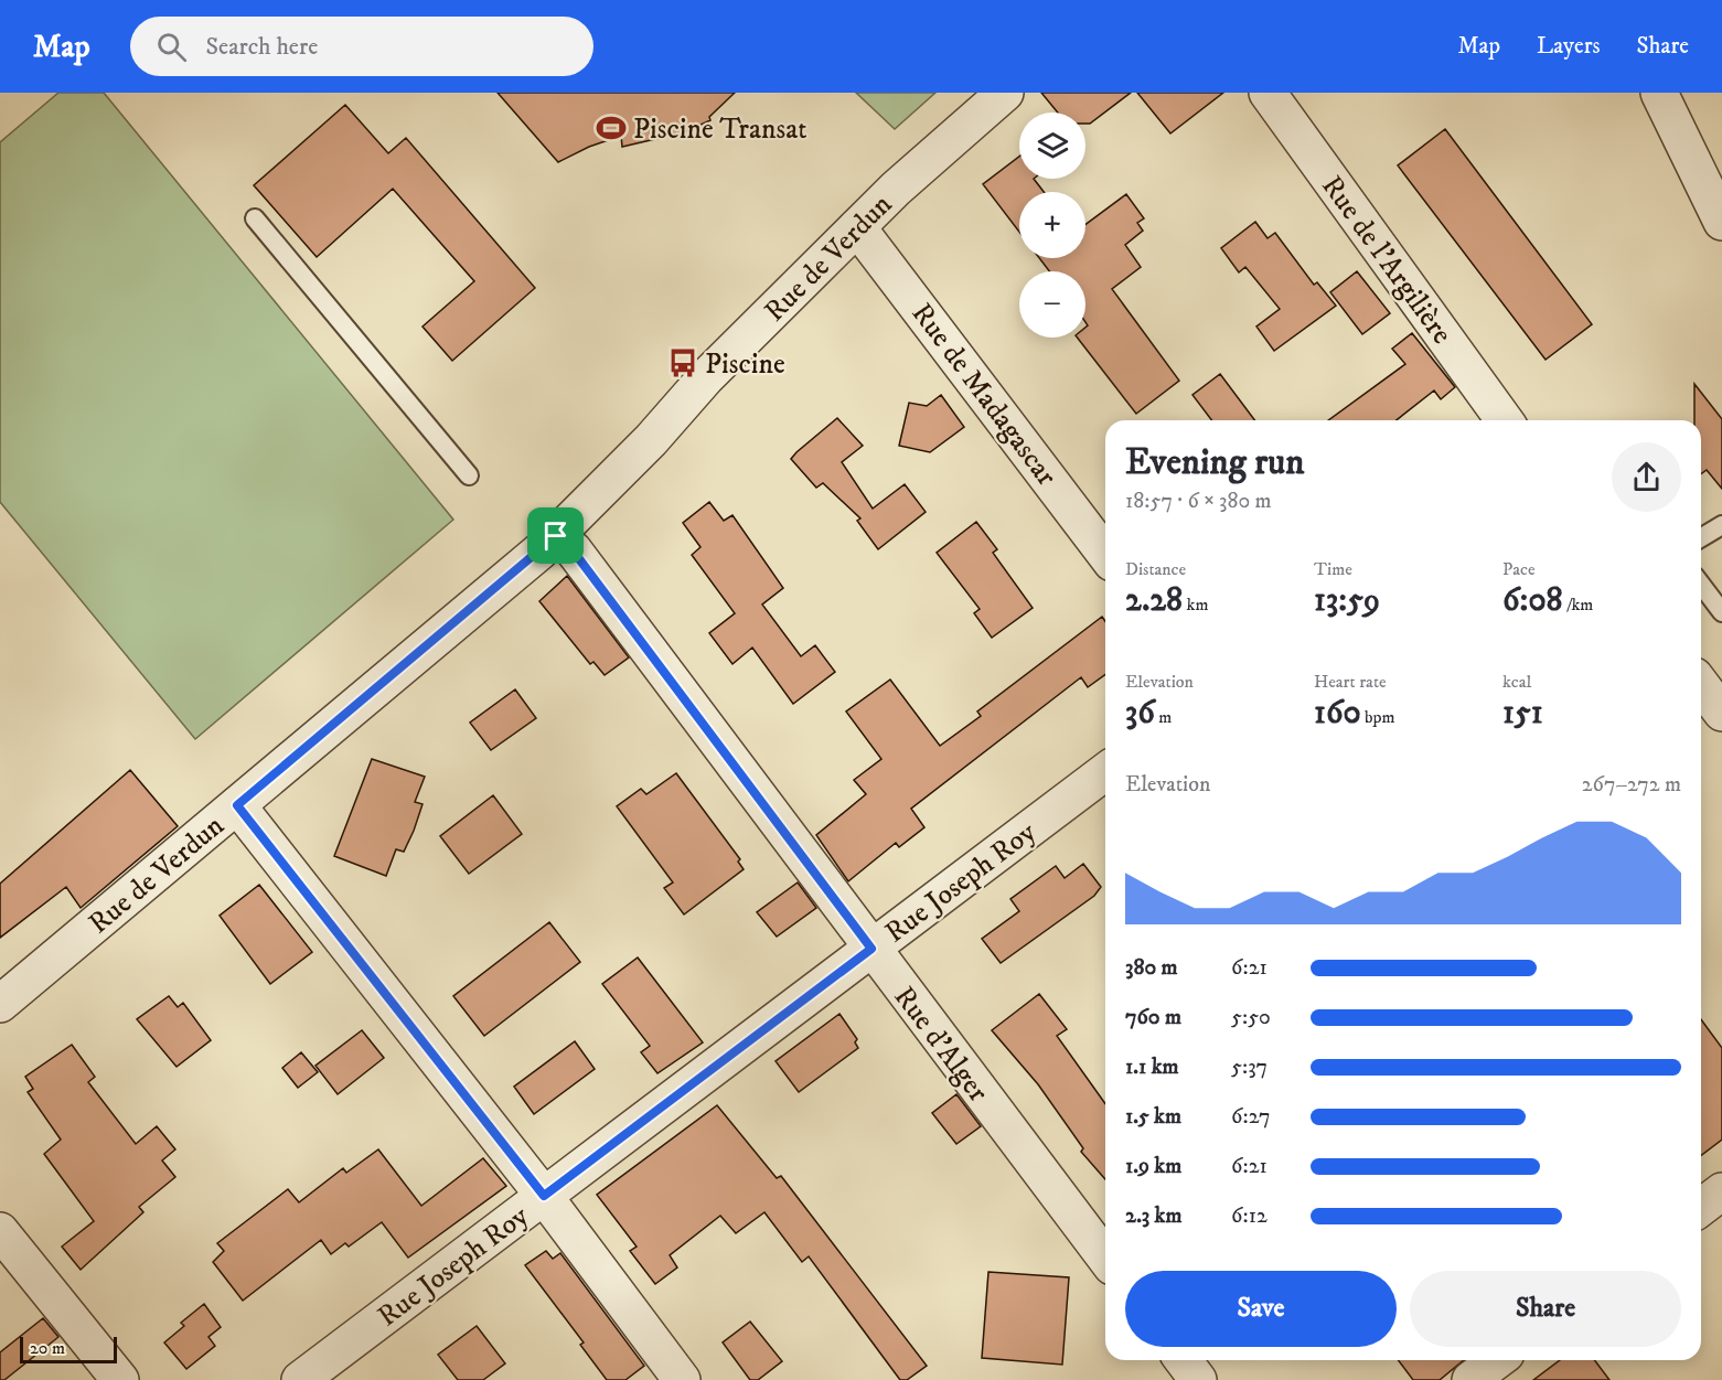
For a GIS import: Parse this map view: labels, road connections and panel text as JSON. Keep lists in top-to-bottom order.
{
  "streets": {
    "street": [
      "Rue de Verdun",
      "Rue de l'Argilière",
      "Rue de Madagascar",
      "Rue Joseph Roy",
      "Rue d'Alger"
    ]
  },
  "crossings": [
    ["Rue de Verdun", "Rue de Madagascar"],
    ["Rue de Verdun", "Rue d'Alger"],
    ["Rue Joseph Roy", "Rue d'Alger"]
  ],
  "places": {
    "sports": ["Piscine Transat"],
    "bus stop": ["Piscine"]
  },
  "scale_bar": "20 m",
  "page": {
    "header": "Map",
    "search": "Search here",
    "nav": ["Map", "Layers", "Share"],
    "map_buttons": ["+", "−"],
    "heading": ["Evening run", "18:57 · 6 × 380 m"],
    "stats": [
      ["Distance", "2.28 km"],
      ["Time", "13:59"],
      ["Pace", "6:08 /km"],
      ["Elevation", "36 m"],
      ["Heart rate", "160 bpm"],
      ["kcal", "151"]
    ],
    "chart": ["Elevation", "267–272 m"],
    "list": [
      {
        "name": "380 m",
        "note": "6:21"
      },
      {
        "name": "760 m",
        "note": "5:50"
      },
      {
        "name": "1.1 km",
        "note": "5:37"
      },
      {
        "name": "1.5 km",
        "note": "6:27"
      },
      {
        "name": "1.9 km",
        "note": "6:21"
      },
      {
        "name": "2.3 km",
        "note": "6:12"
      }
    ],
    "buttons": ["Save", "Share"],
    "scale": "20 m"
  }
}
